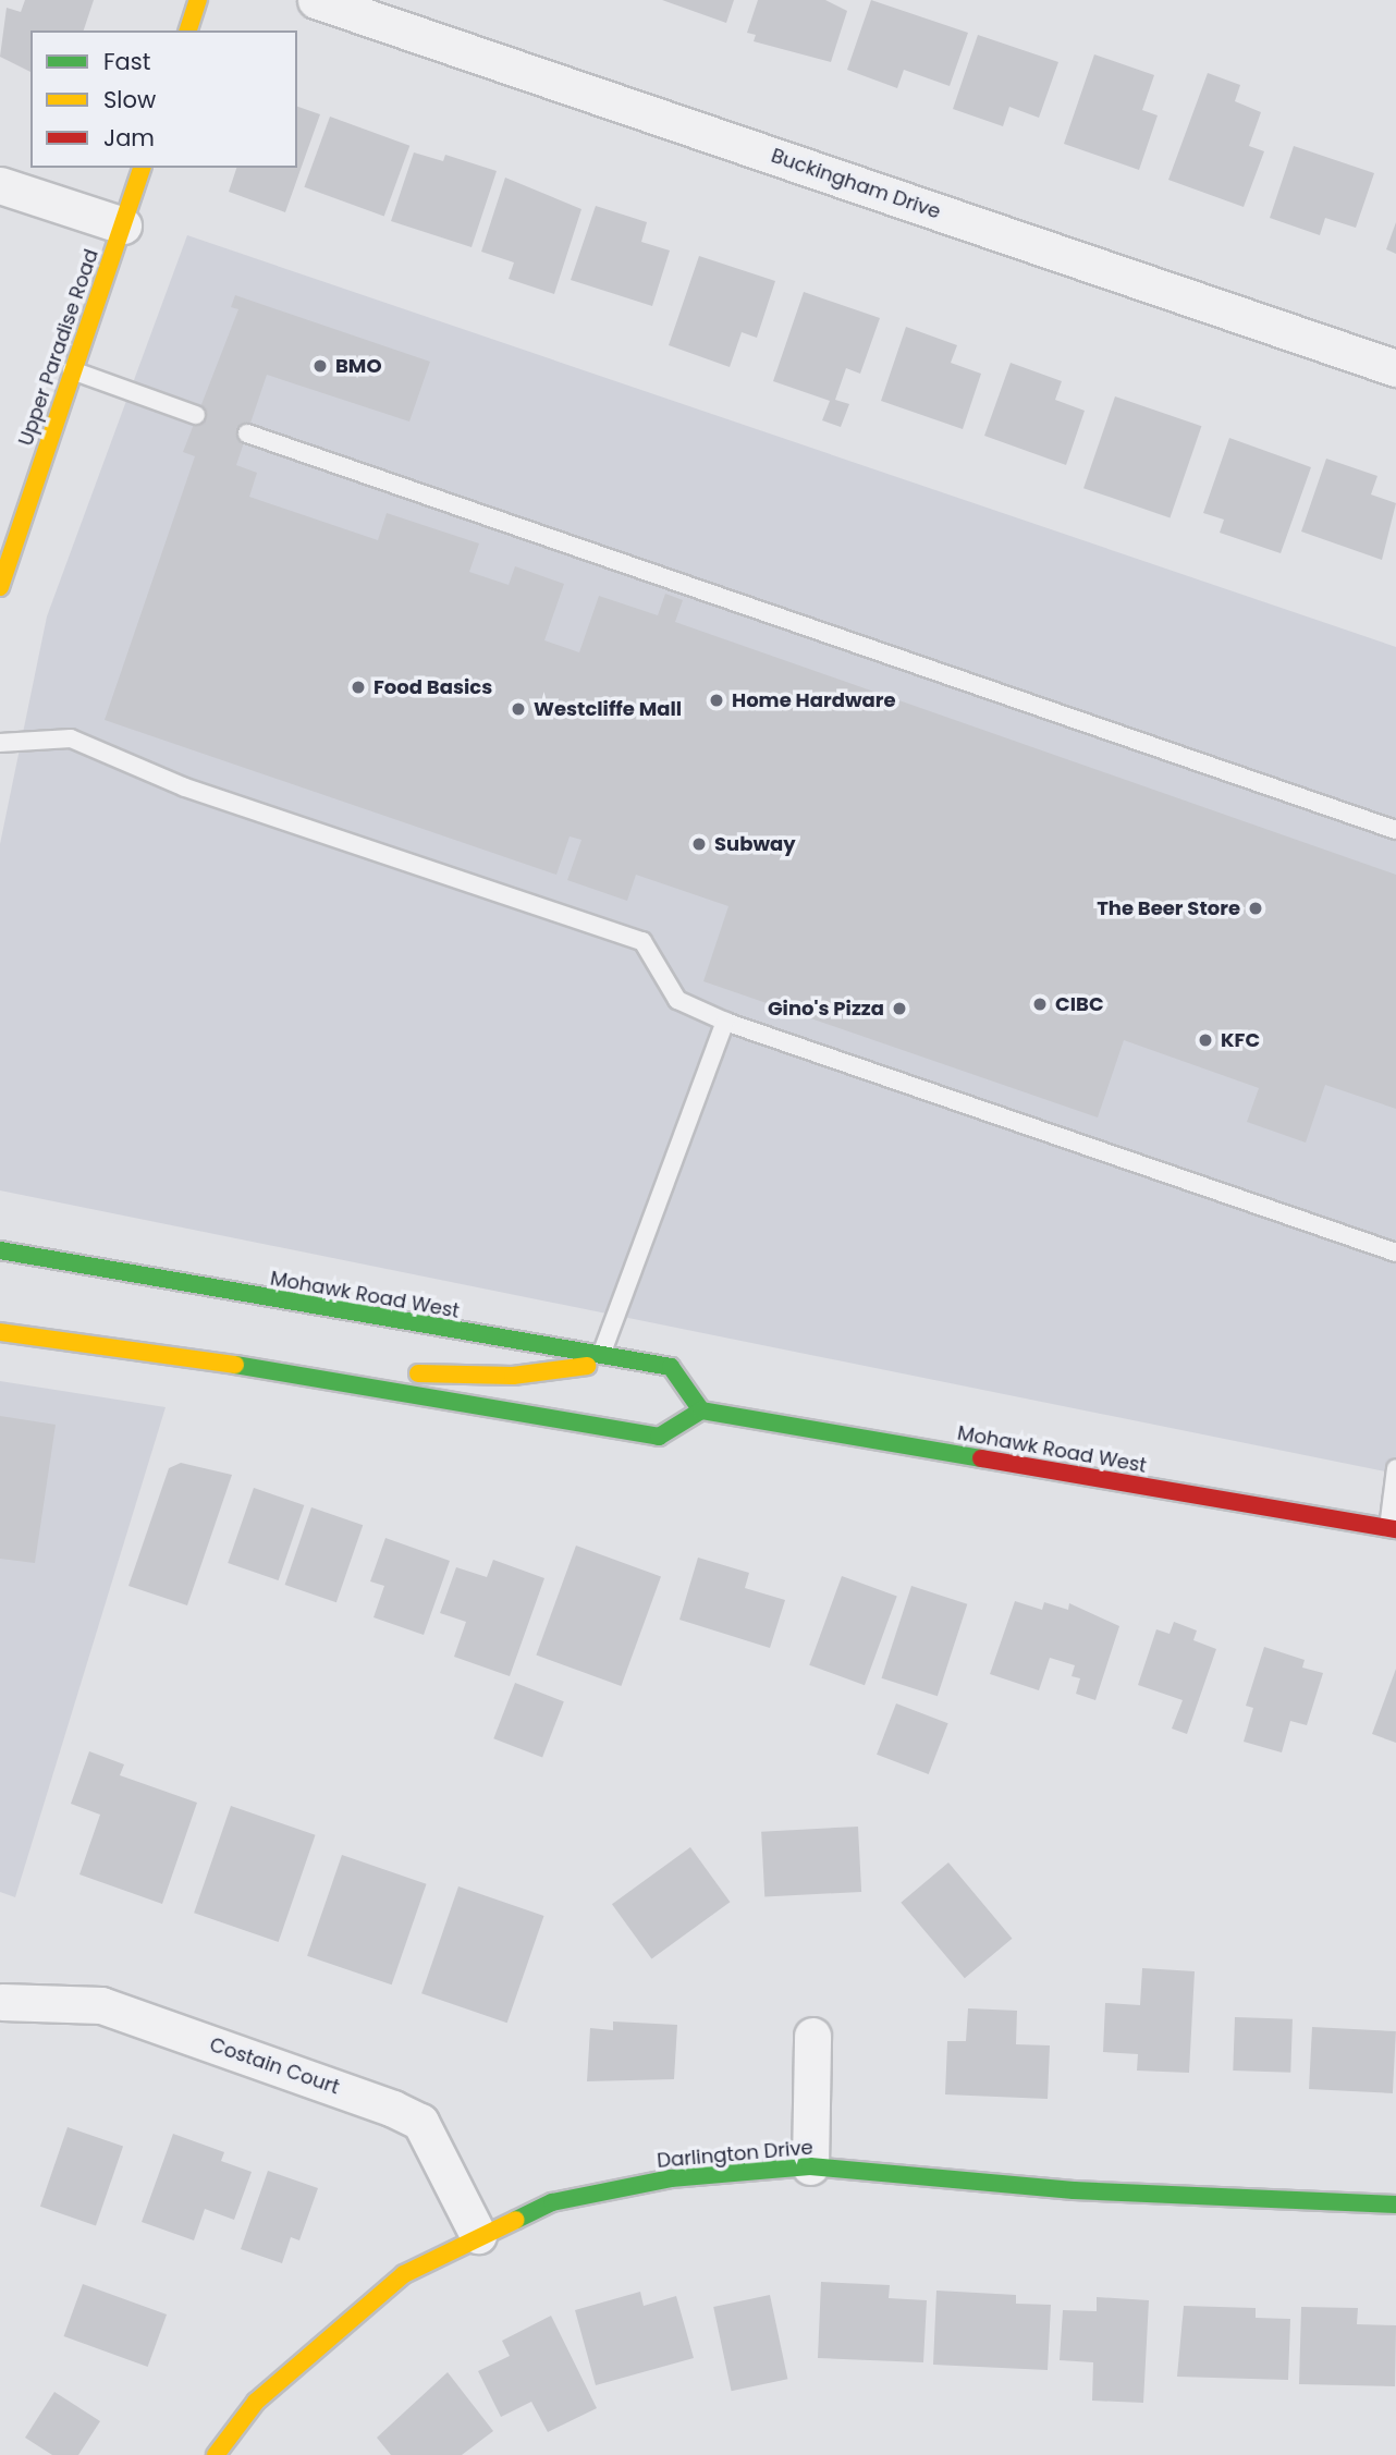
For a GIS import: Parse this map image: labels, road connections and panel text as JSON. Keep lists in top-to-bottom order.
{
  "streets": {
    "main road": ["Upper Paradise Road", "Mohawk Road West", "Darlington Drive"],
    "street": ["Buckingham Drive", "Costain Court"]
  },
  "crossings": [
    ["Costain Court", "Darlington Drive"]
  ],
  "places": [
    "BMO",
    "Food Basics",
    "Home Hardware",
    "Westcliffe Mall",
    "Subway",
    "The Beer Store",
    "CIBC",
    "Gino's Pizza",
    "KFC"
  ],
  "legend": ["Fast", "Slow", "Jam"]
}
